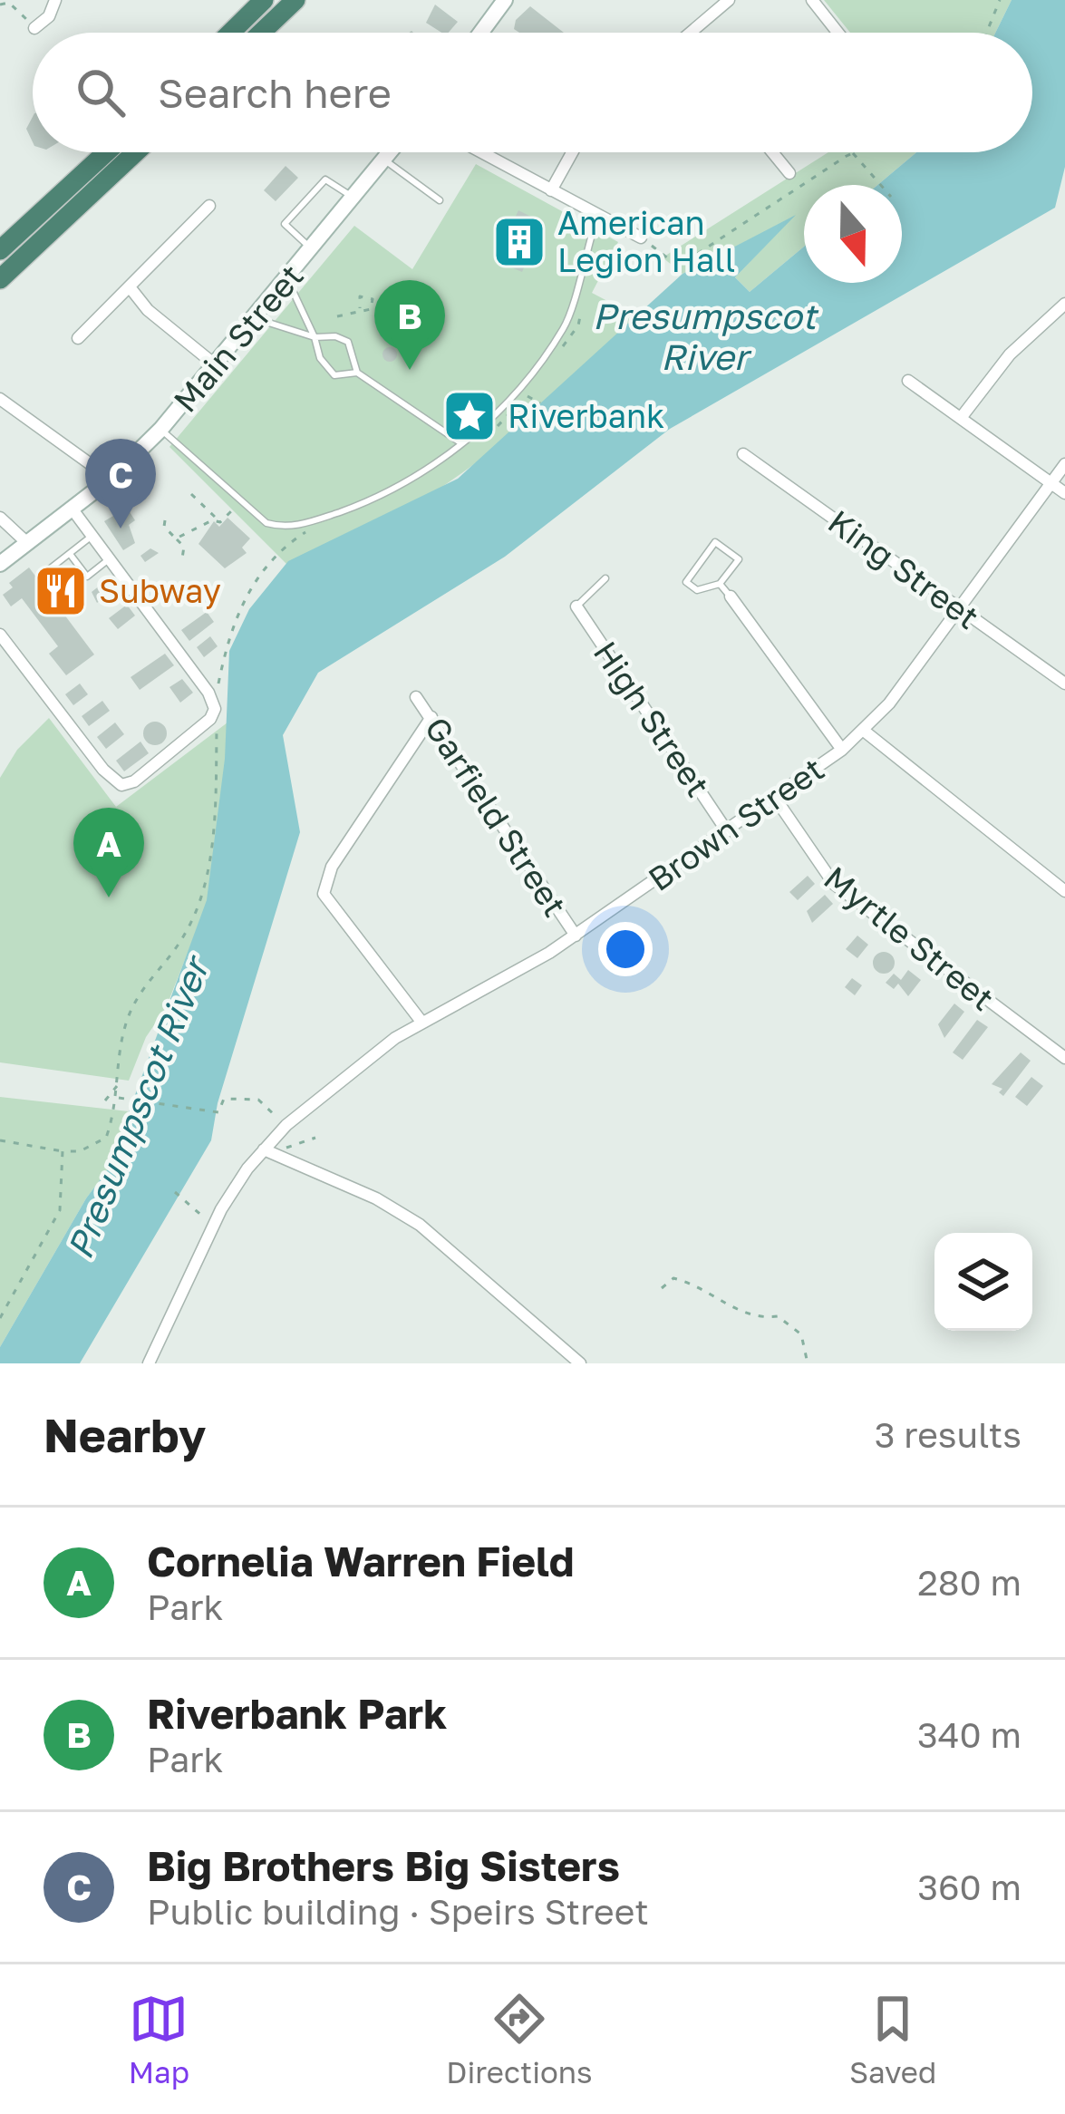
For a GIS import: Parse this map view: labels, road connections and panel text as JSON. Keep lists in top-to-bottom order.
{
  "streets": {
    "main road": ["Main Street"],
    "street": [
      "King Street",
      "High Street",
      "Garfield Street",
      "Brown Street",
      "Myrtle Street"
    ]
  },
  "crossings": [
    ["King Street", "Brown Street"],
    ["High Street", "Brown Street"],
    ["Garfield Street", "Brown Street"],
    ["Brown Street", "Myrtle Street"]
  ],
  "water": ["Presumpscot River"],
  "places": {
    "building": ["American Legion Hall"],
    "place": ["Riverbank"],
    "restaurant": ["Subway"]
  },
  "north": "bottom",
  "page": {
    "search": "Search here",
    "pins": ["B", "C", "A"],
    "heading": ["Nearby", "3 results"],
    "list": [
      {
        "mark": "A",
        "name": "Cornelia Warren Field",
        "note": "Park",
        "value": "280 m"
      },
      {
        "mark": "B",
        "name": "Riverbank Park",
        "note": "Park",
        "value": "340 m"
      },
      {
        "mark": "C",
        "name": "Big Brothers Big Sisters",
        "note": "Public building · Speirs Street",
        "value": "360 m"
      }
    ],
    "nav": ["Map", "Directions", "Saved"]
  }
}
